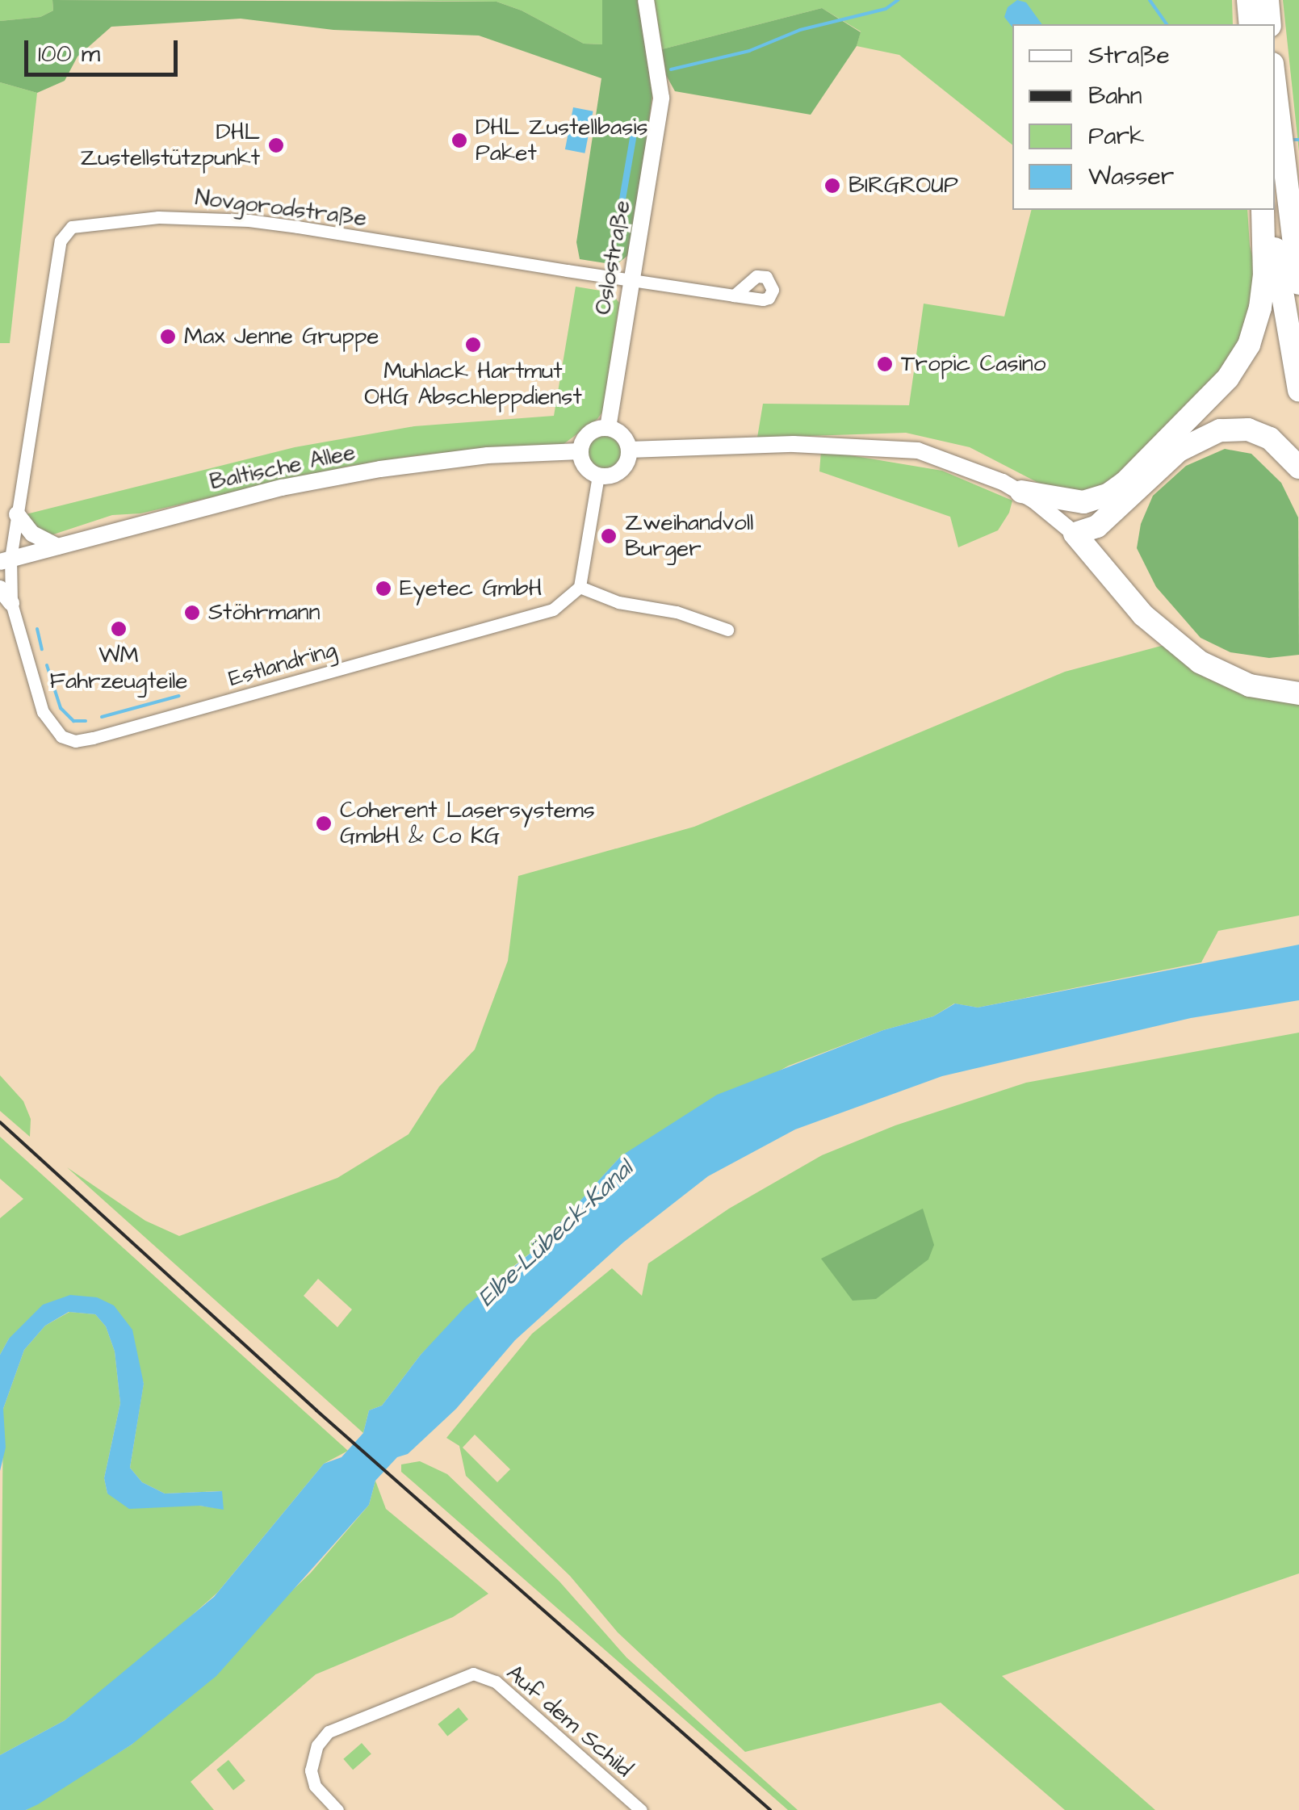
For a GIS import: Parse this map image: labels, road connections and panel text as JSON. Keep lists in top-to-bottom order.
{
  "streets": {
    "main road": ["Oslostraße", "Baltische Allee"],
    "street": ["Novgorodstraße", "Estlandring", "Auf dem Schild"]
  },
  "crossings": [
    ["Novgorodstraße", "Oslostraße"],
    ["Novgorodstraße", "Baltische Allee"],
    ["Novgorodstraße", "Estlandring"],
    ["Oslostraße", "Baltische Allee"],
    ["Baltische Allee", "Estlandring"]
  ],
  "water": ["Elbe-Lübeck-Kanal"],
  "places": [
    "DHL Zustellbasis Paket",
    "DHL Zustellstützpunkt",
    "BIRGROUP",
    "Max Jenne Gruppe",
    "Muhlack Hartmut OHG Abschleppdienst",
    "Tropic Casino",
    "Zweihandvoll Burger",
    "Eyetec GmbH",
    "Stöhrmann",
    "WM Fahrzeugteile",
    "Coherent Lasersystems GmbH & Co KG"
  ],
  "legend": [
    "Straße",
    "Bahn",
    "Park",
    "Wasser"
  ],
  "scale_bar": "100 m"
}
